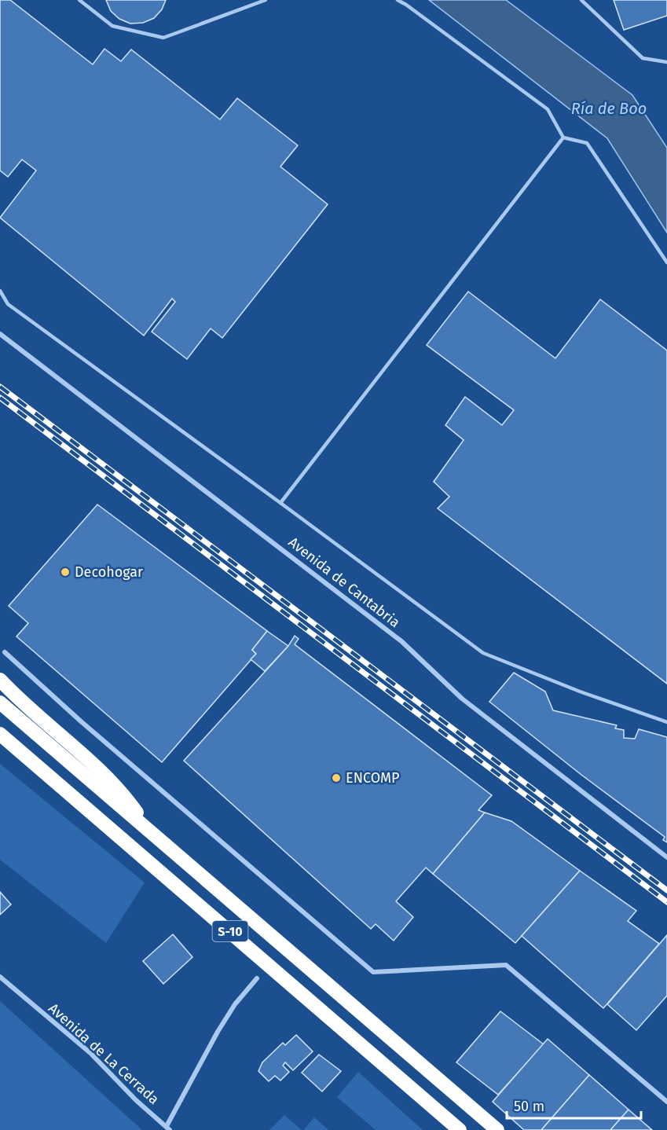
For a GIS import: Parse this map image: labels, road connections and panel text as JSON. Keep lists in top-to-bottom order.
{
  "streets": {
    "highway": ["S-10"],
    "street": ["Avenida de Cantabria", "Avenida de La Cerrada"]
  },
  "water": ["Ría de Boo"],
  "places": ["Decohogar", "ENCOMP"],
  "scale_bar": "50 m"
}
